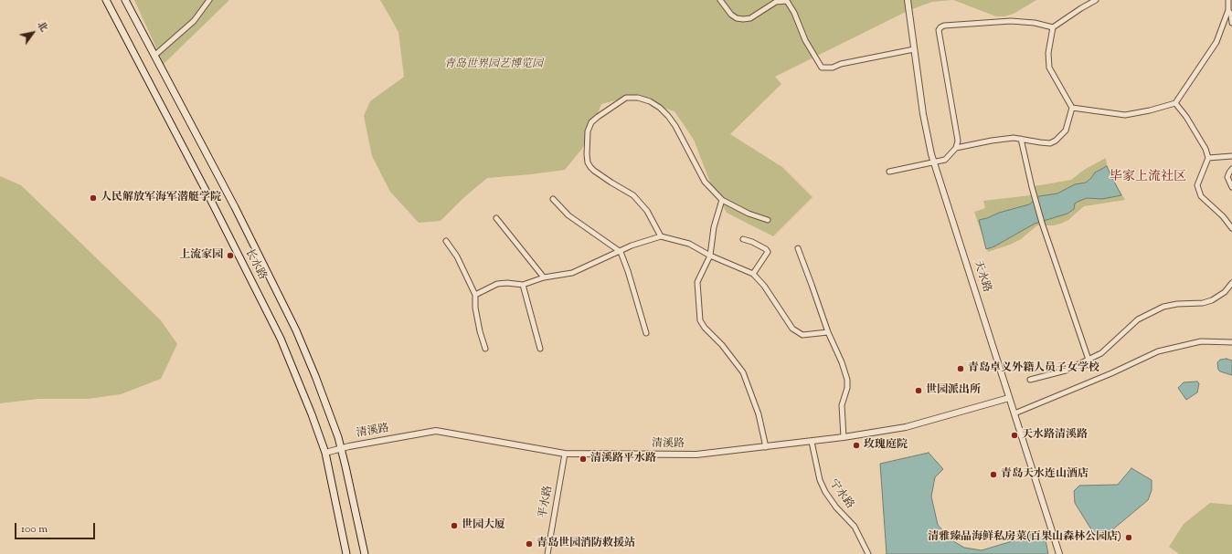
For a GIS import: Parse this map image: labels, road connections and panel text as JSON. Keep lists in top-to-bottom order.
{
  "streets": {
    "main road": ["长水路"],
    "street": [
      "天水路",
      "清溪路",
      "宁水路",
      "平水路"
    ]
  },
  "crossings": [
    ["长水路", "清溪路"],
    ["天水路", "清溪路"],
    ["清溪路", "宁水路"],
    ["清溪路", "平水路"]
  ],
  "districts": ["毕家上流社区"],
  "parks": ["青岛世界园艺博览园"],
  "places": [
    "人民解放军海军潜艇学院",
    "上流家园",
    "青岛卓义外籍人员子女学校",
    "世园派出所",
    "天水路清溪路",
    "玫瑰庭院",
    "清溪路平水路",
    "青岛天水连山酒店",
    "世园大厦",
    "清雅臻品海鲜私房菜(百果山森林公园店)",
    "青岛世园消防救援站"
  ],
  "scale_bar": "100 m",
  "north": "top right"
}
